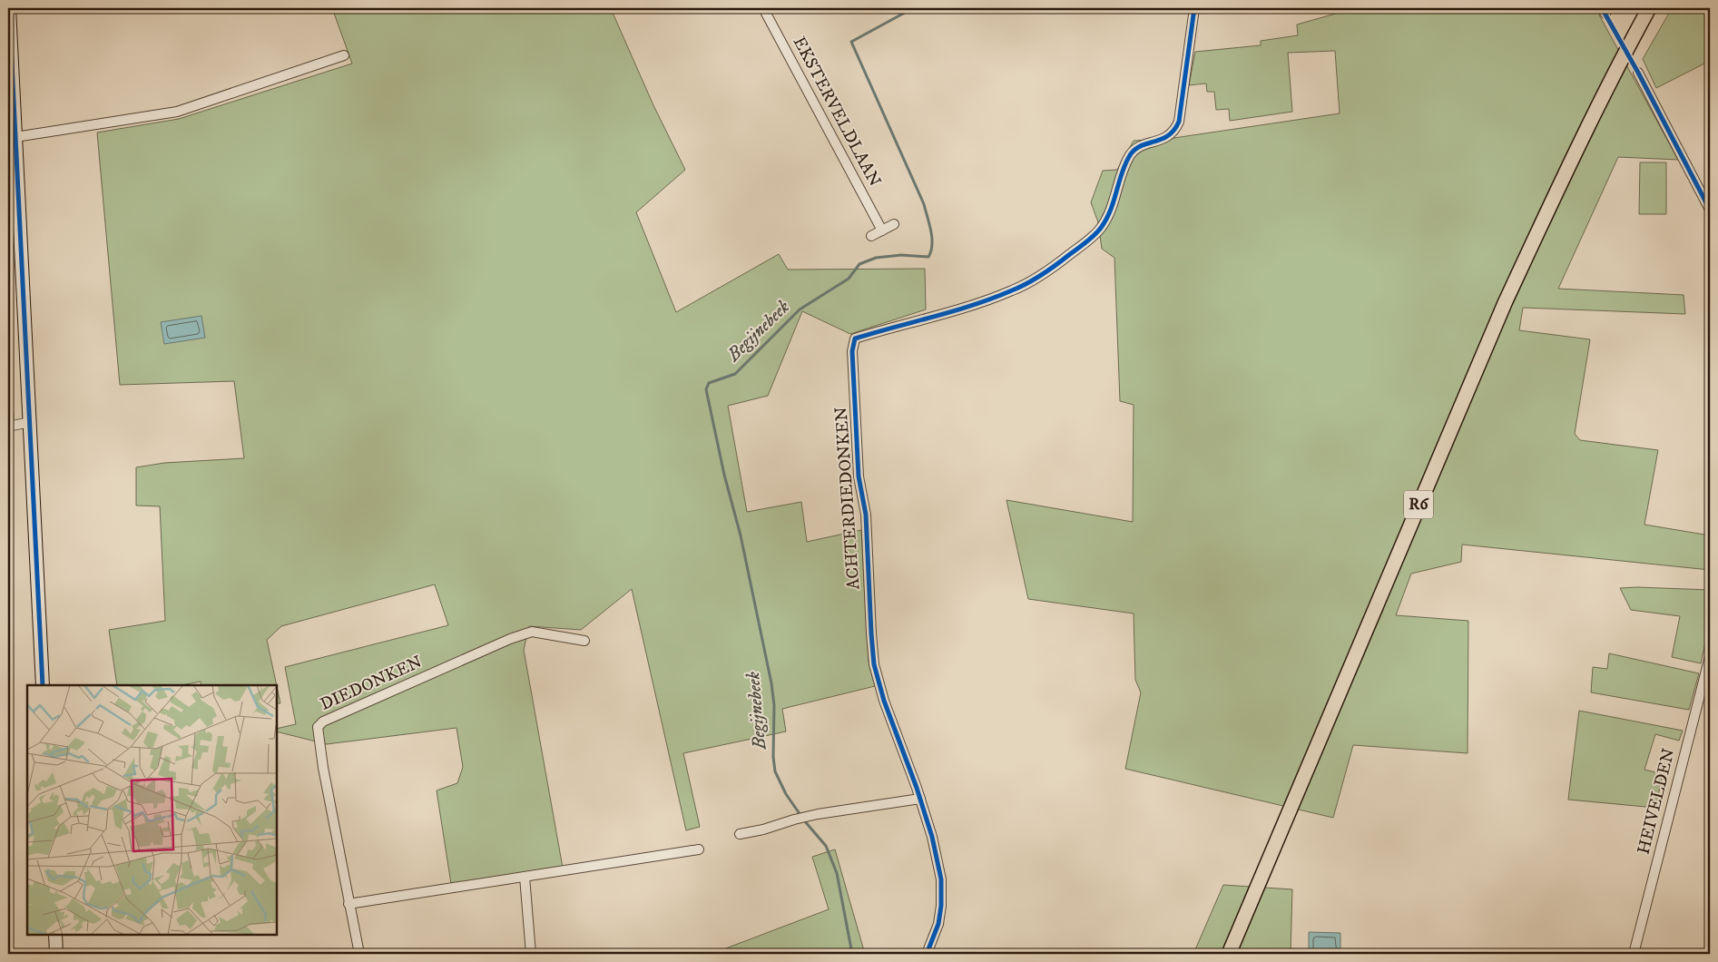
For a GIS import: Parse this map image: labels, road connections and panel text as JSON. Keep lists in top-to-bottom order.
{
  "streets": {
    "main road": ["R6"],
    "street": [
      "EKSTERVELDLAAN",
      "ACHTERDIEDONKEN",
      "DIEDONKEN",
      "HEIVELDEN"
    ]
  },
  "water": ["Begijnebeek"]
}
